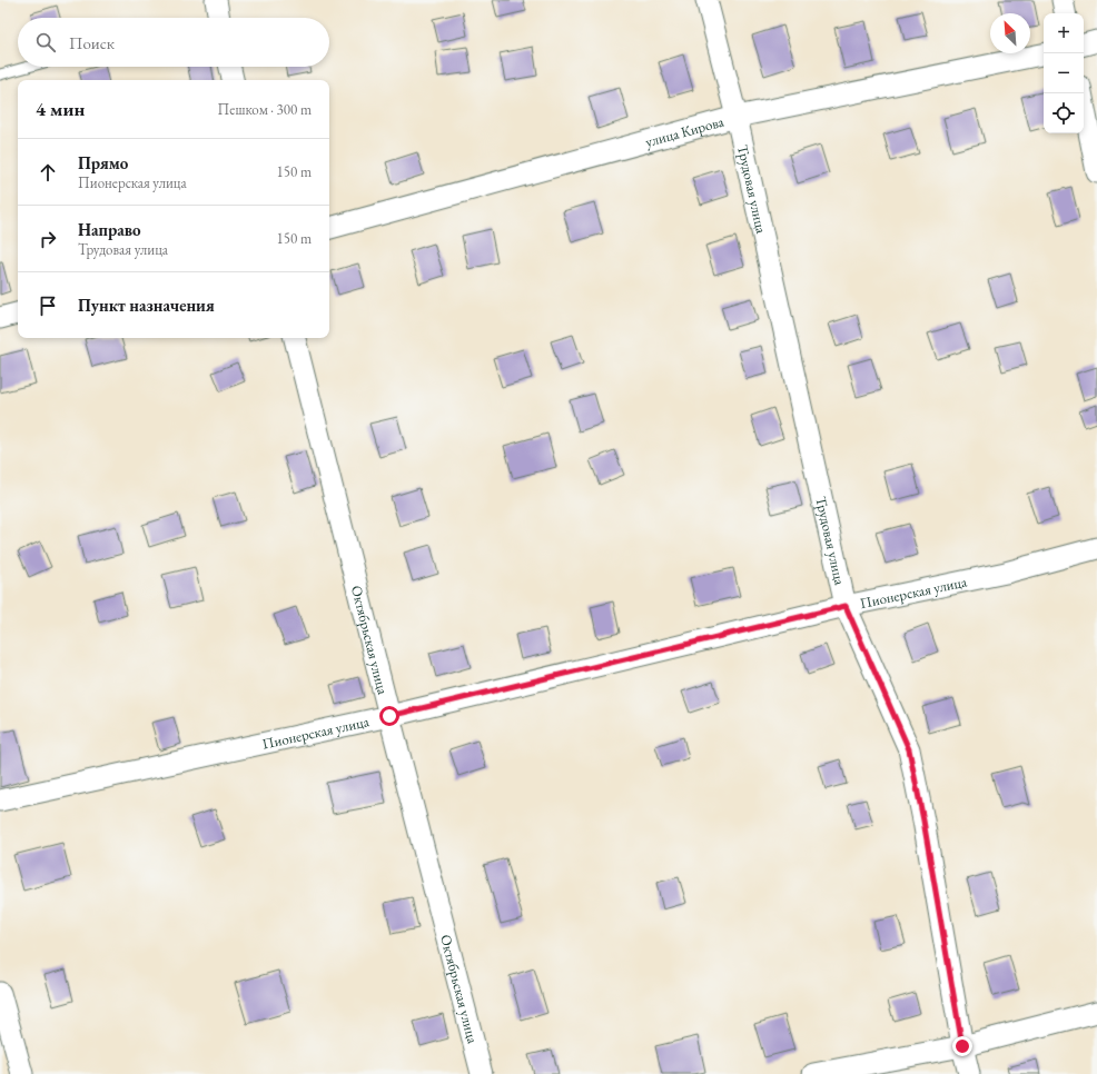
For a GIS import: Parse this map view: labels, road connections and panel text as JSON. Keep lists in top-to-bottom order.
{
  "streets": {
    "street": [
      "улица Кирова",
      "Трудовая улица",
      "Пионерская улица",
      "Октябрьская улица"
    ]
  },
  "crossings": [
    ["улица Кирова", "Трудовая улица"],
    ["Трудовая улица", "Пионерская улица"],
    ["Пионерская улица", "Октябрьская улица"]
  ],
  "north": "top left",
  "page": {
    "map_buttons": ["+", "−"],
    "search": "Поиск",
    "heading": ["4 мин", "Пешком · 300 m"],
    "list": [
      ["Прямо", "Пионерская улица", "150 m"],
      ["Направо", "Трудовая улица", "150 m"],
      "Пункт назначения"
    ]
  }
}
